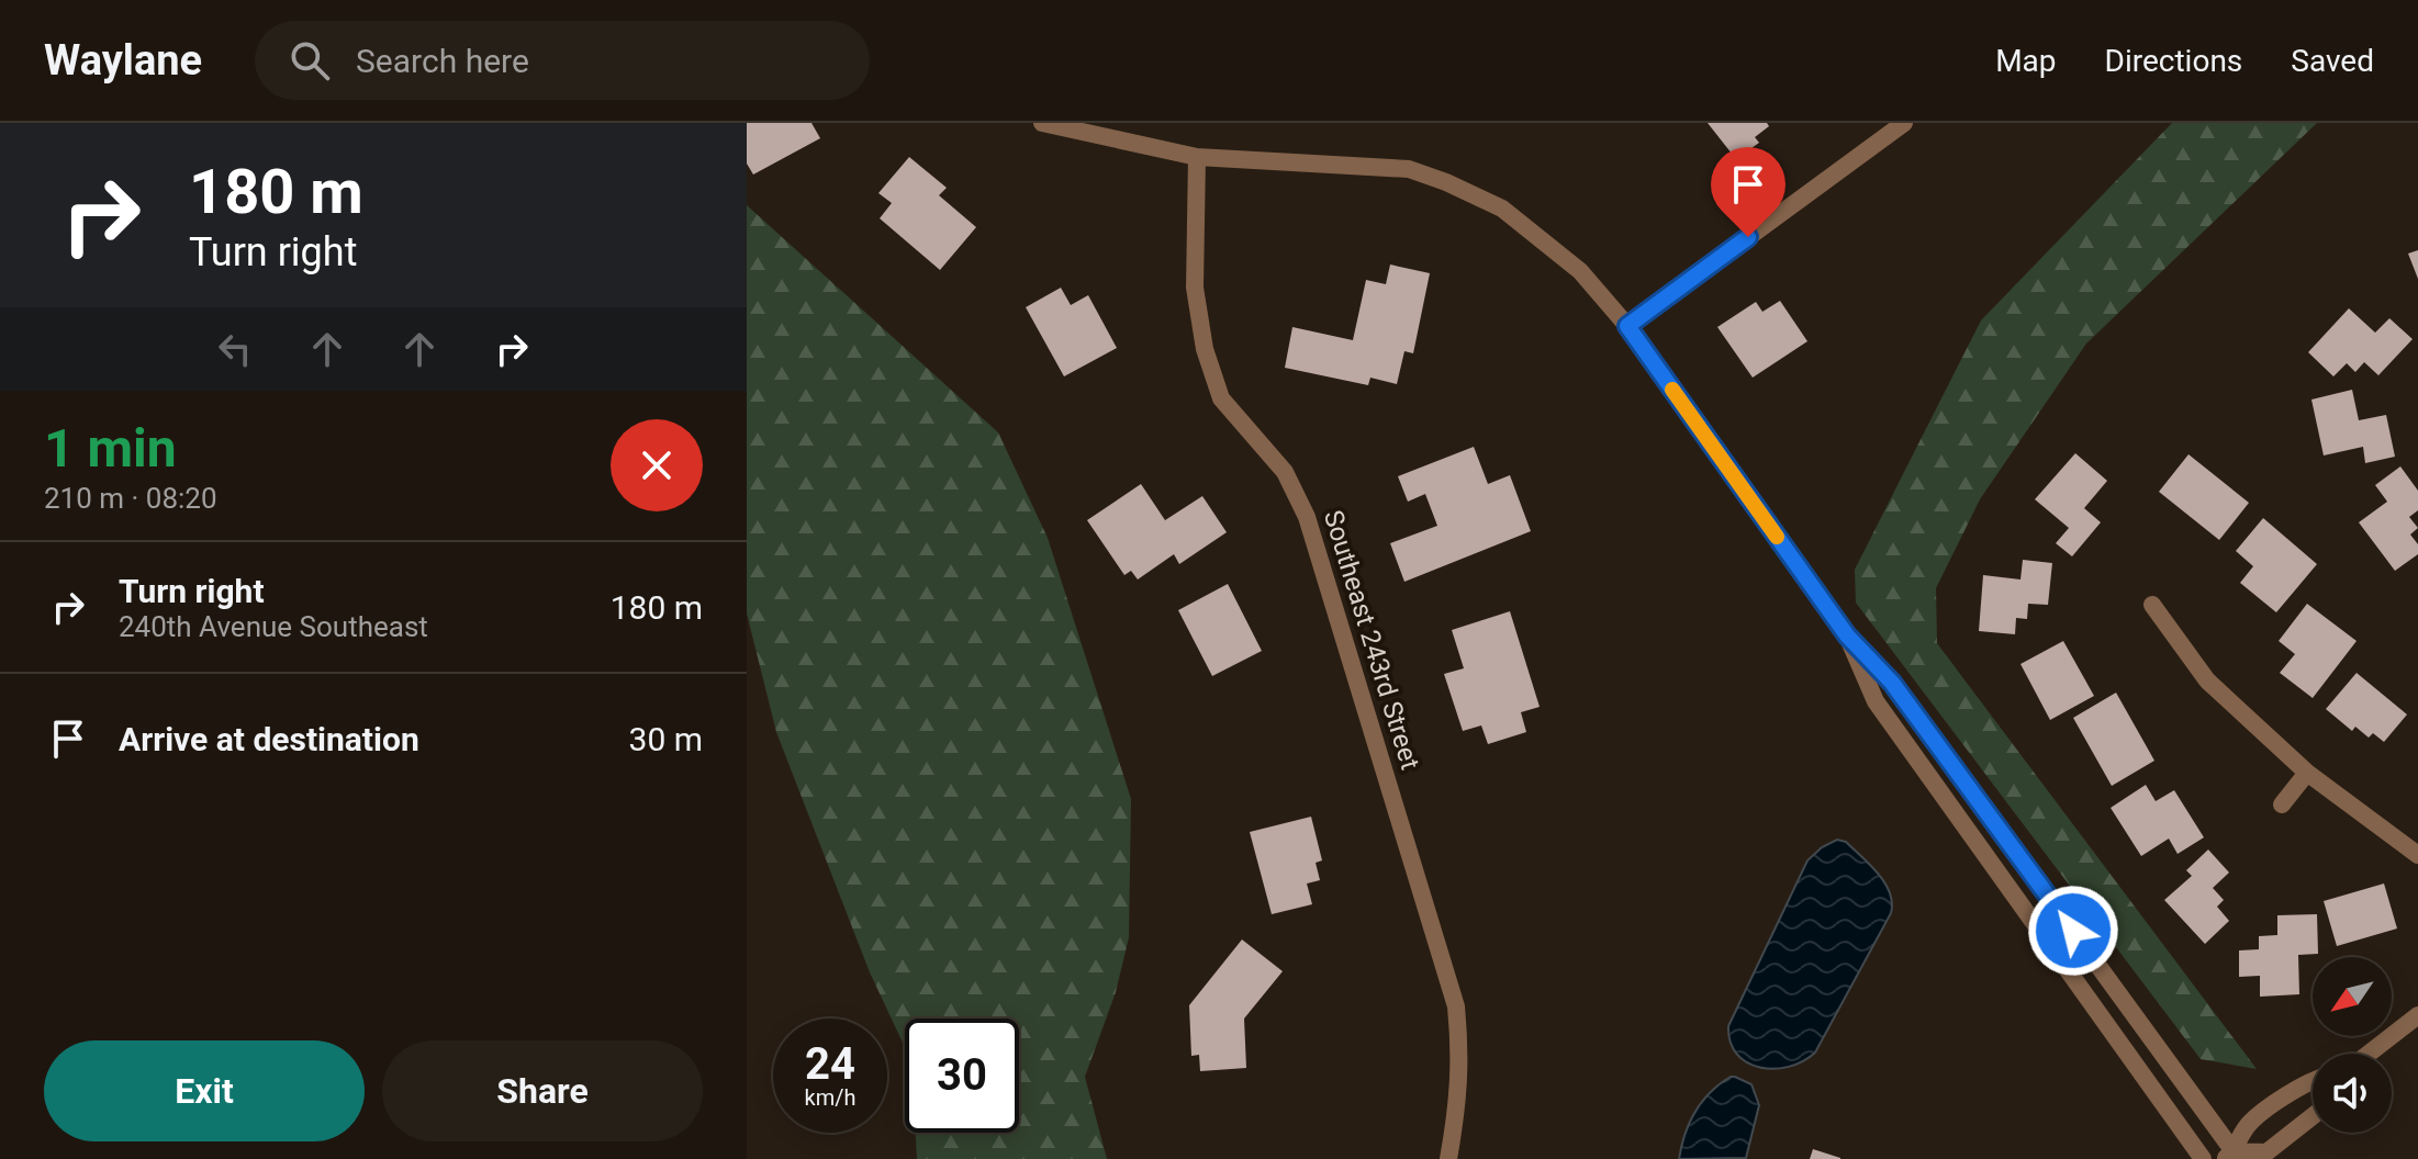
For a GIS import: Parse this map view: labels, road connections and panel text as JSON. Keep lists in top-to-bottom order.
{
  "streets": {
    "street": ["Southeast 243rd Street"]
  },
  "north": "bottom left",
  "page": {
    "header": "Waylane",
    "search": "Search here",
    "nav": ["Map", "Directions", "Saved"],
    "turn": ["180 m", "Turn right"],
    "heading": ["1 min", "210 m · 08:20"],
    "list": [
      {
        "name": "Turn right",
        "note": "240th Avenue Southeast",
        "value": "180 m"
      },
      {
        "name": "Arrive at destination",
        "value": "30 m"
      }
    ],
    "speed": "24 km/h",
    "limit": "30",
    "buttons": ["Exit", "Share"]
  }
}
